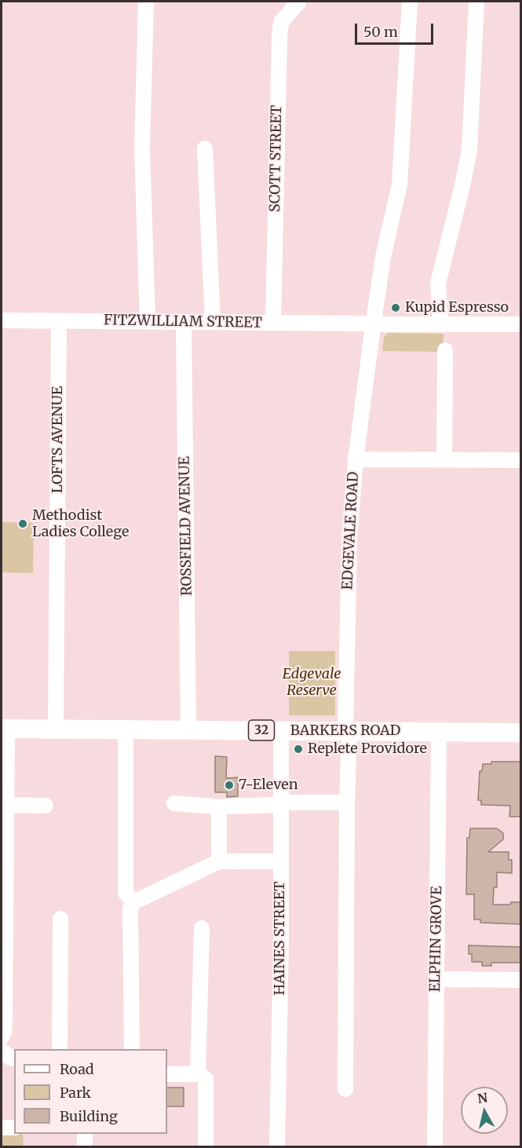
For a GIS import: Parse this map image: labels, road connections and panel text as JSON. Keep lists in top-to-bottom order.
{
  "streets": {
    "main road": ["32", "BARKERS ROAD"],
    "street": [
      "SCOTT STREET",
      "FITZWILLIAM STREET",
      "LOFTS AVENUE",
      "ROSSFIELD AVENUE",
      "EDGEVALE ROAD",
      "HAINES STREET",
      "ELPHIN GROVE"
    ]
  },
  "crossings": [
    ["SCOTT STREET", "FITZWILLIAM STREET"],
    ["FITZWILLIAM STREET", "LOFTS AVENUE"],
    ["FITZWILLIAM STREET", "ROSSFIELD AVENUE"],
    ["FITZWILLIAM STREET", "EDGEVALE ROAD"],
    ["LOFTS AVENUE", "BARKERS ROAD"],
    ["ROSSFIELD AVENUE", "BARKERS ROAD"],
    ["EDGEVALE ROAD", "BARKERS ROAD"],
    ["BARKERS ROAD", "HAINES STREET"],
    ["BARKERS ROAD", "ELPHIN GROVE"]
  ],
  "parks": ["Edgevale Reserve"],
  "places": [
    "Kupid Espresso",
    "Methodist Ladies College",
    "Replete Providore",
    "7-Eleven"
  ],
  "legend": ["Road", "Park", "Building"],
  "scale_bar": "50 m",
  "north": "top"
}
